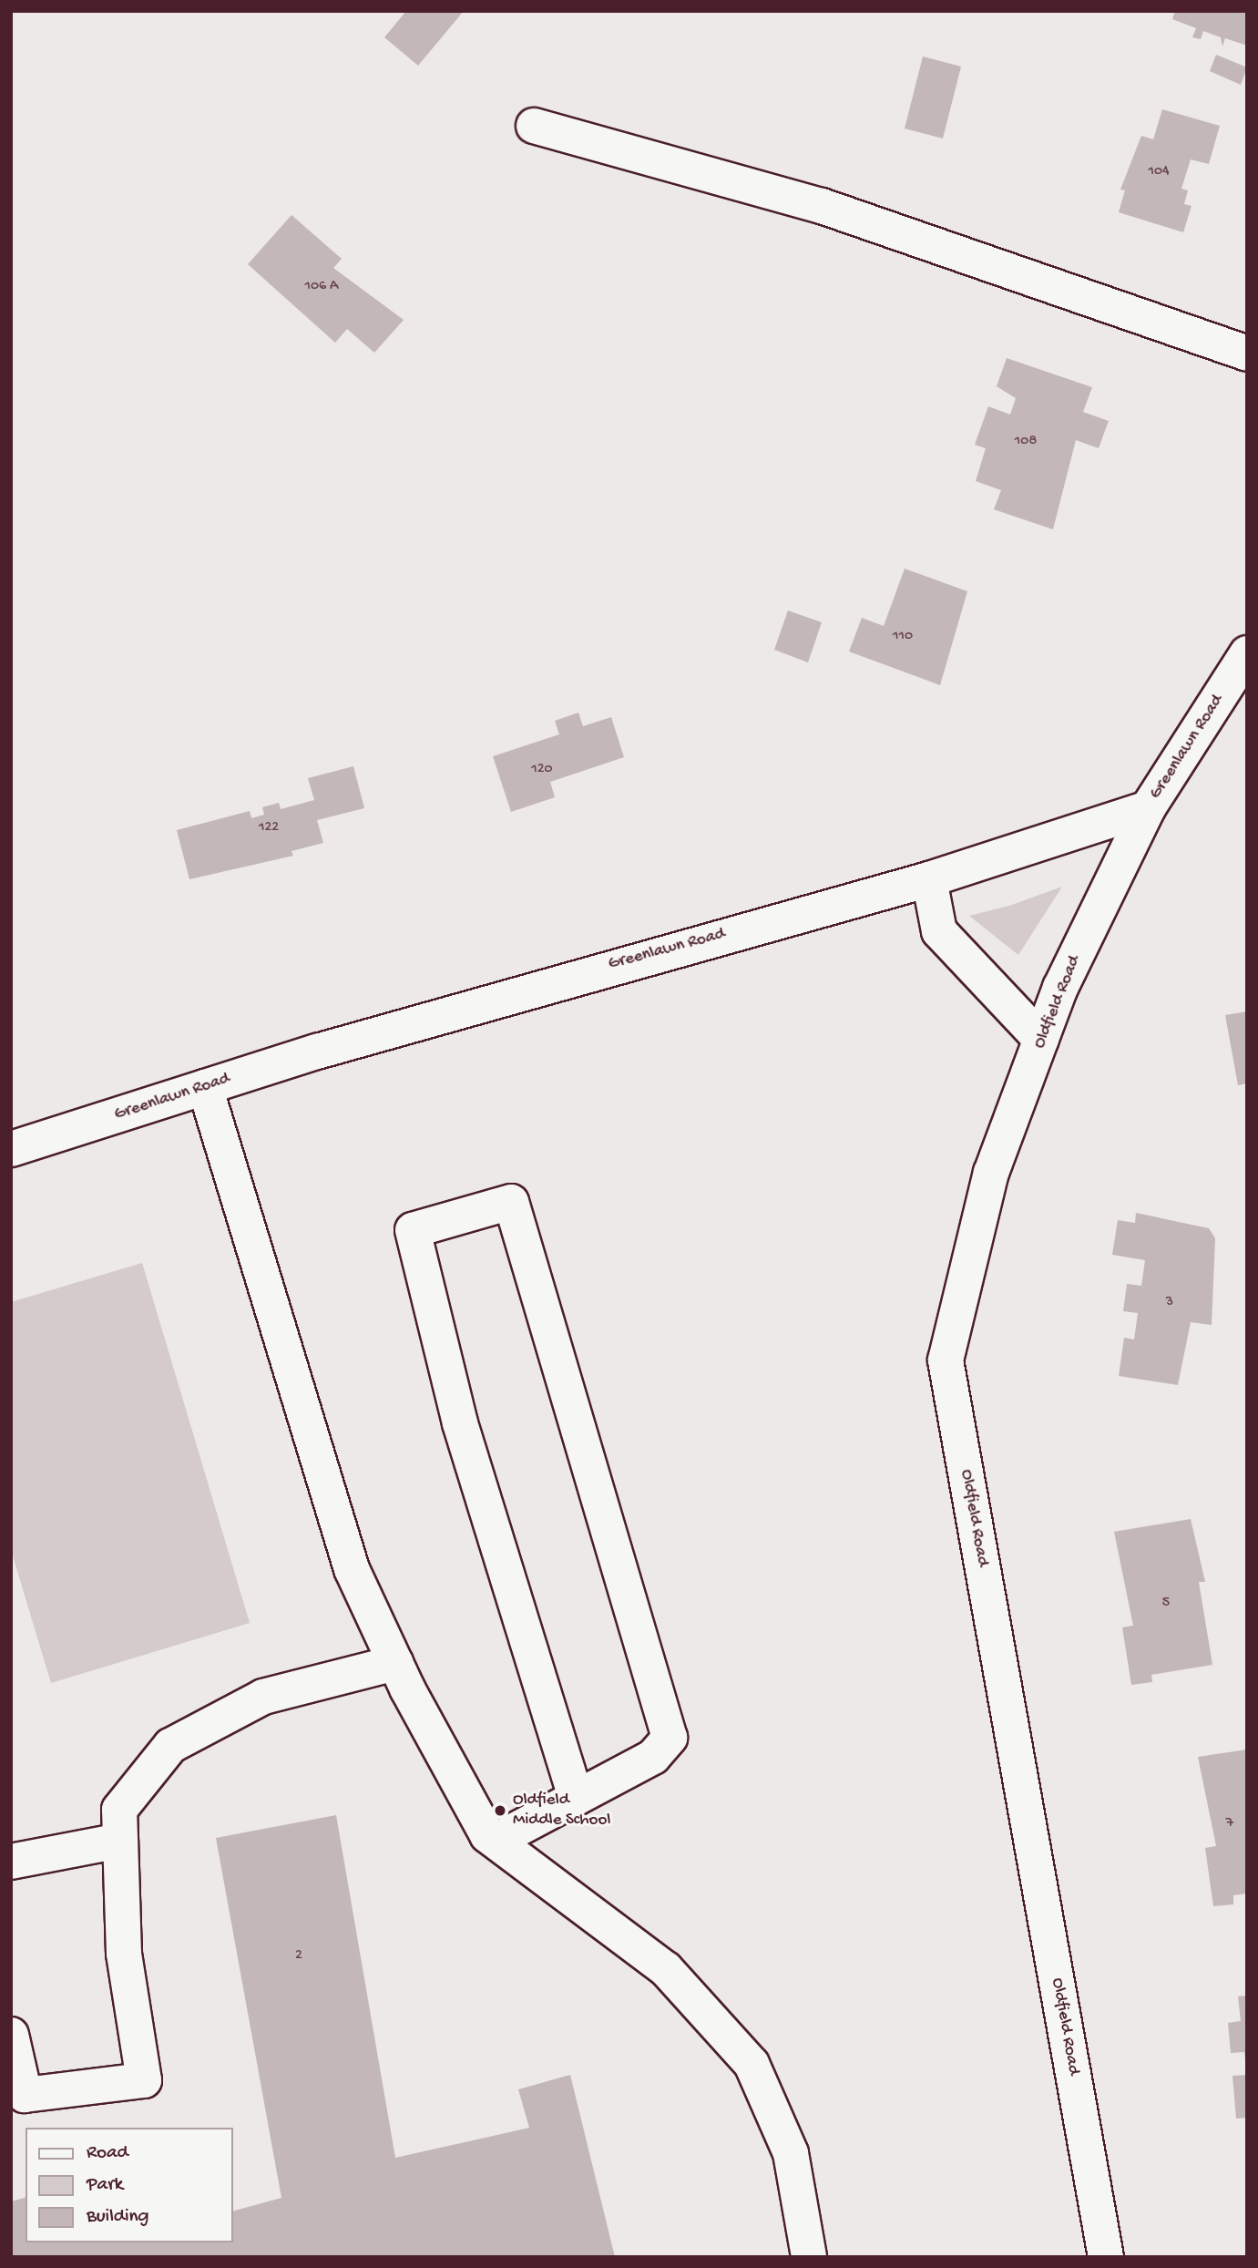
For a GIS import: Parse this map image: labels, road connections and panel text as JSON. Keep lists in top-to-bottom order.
{
  "streets": {
    "main road": ["Greenlawn Road", "Oldfield Road"]
  },
  "crossings": [
    ["Greenlawn Road", "Oldfield Road"]
  ],
  "places": ["Oldfield Middle School"],
  "house_numbers": [
    "104",
    "106 A",
    "108",
    "110",
    "120",
    "122",
    "3",
    "5",
    "7",
    "2"
  ],
  "legend": ["Road", "Park", "Building"]
}
